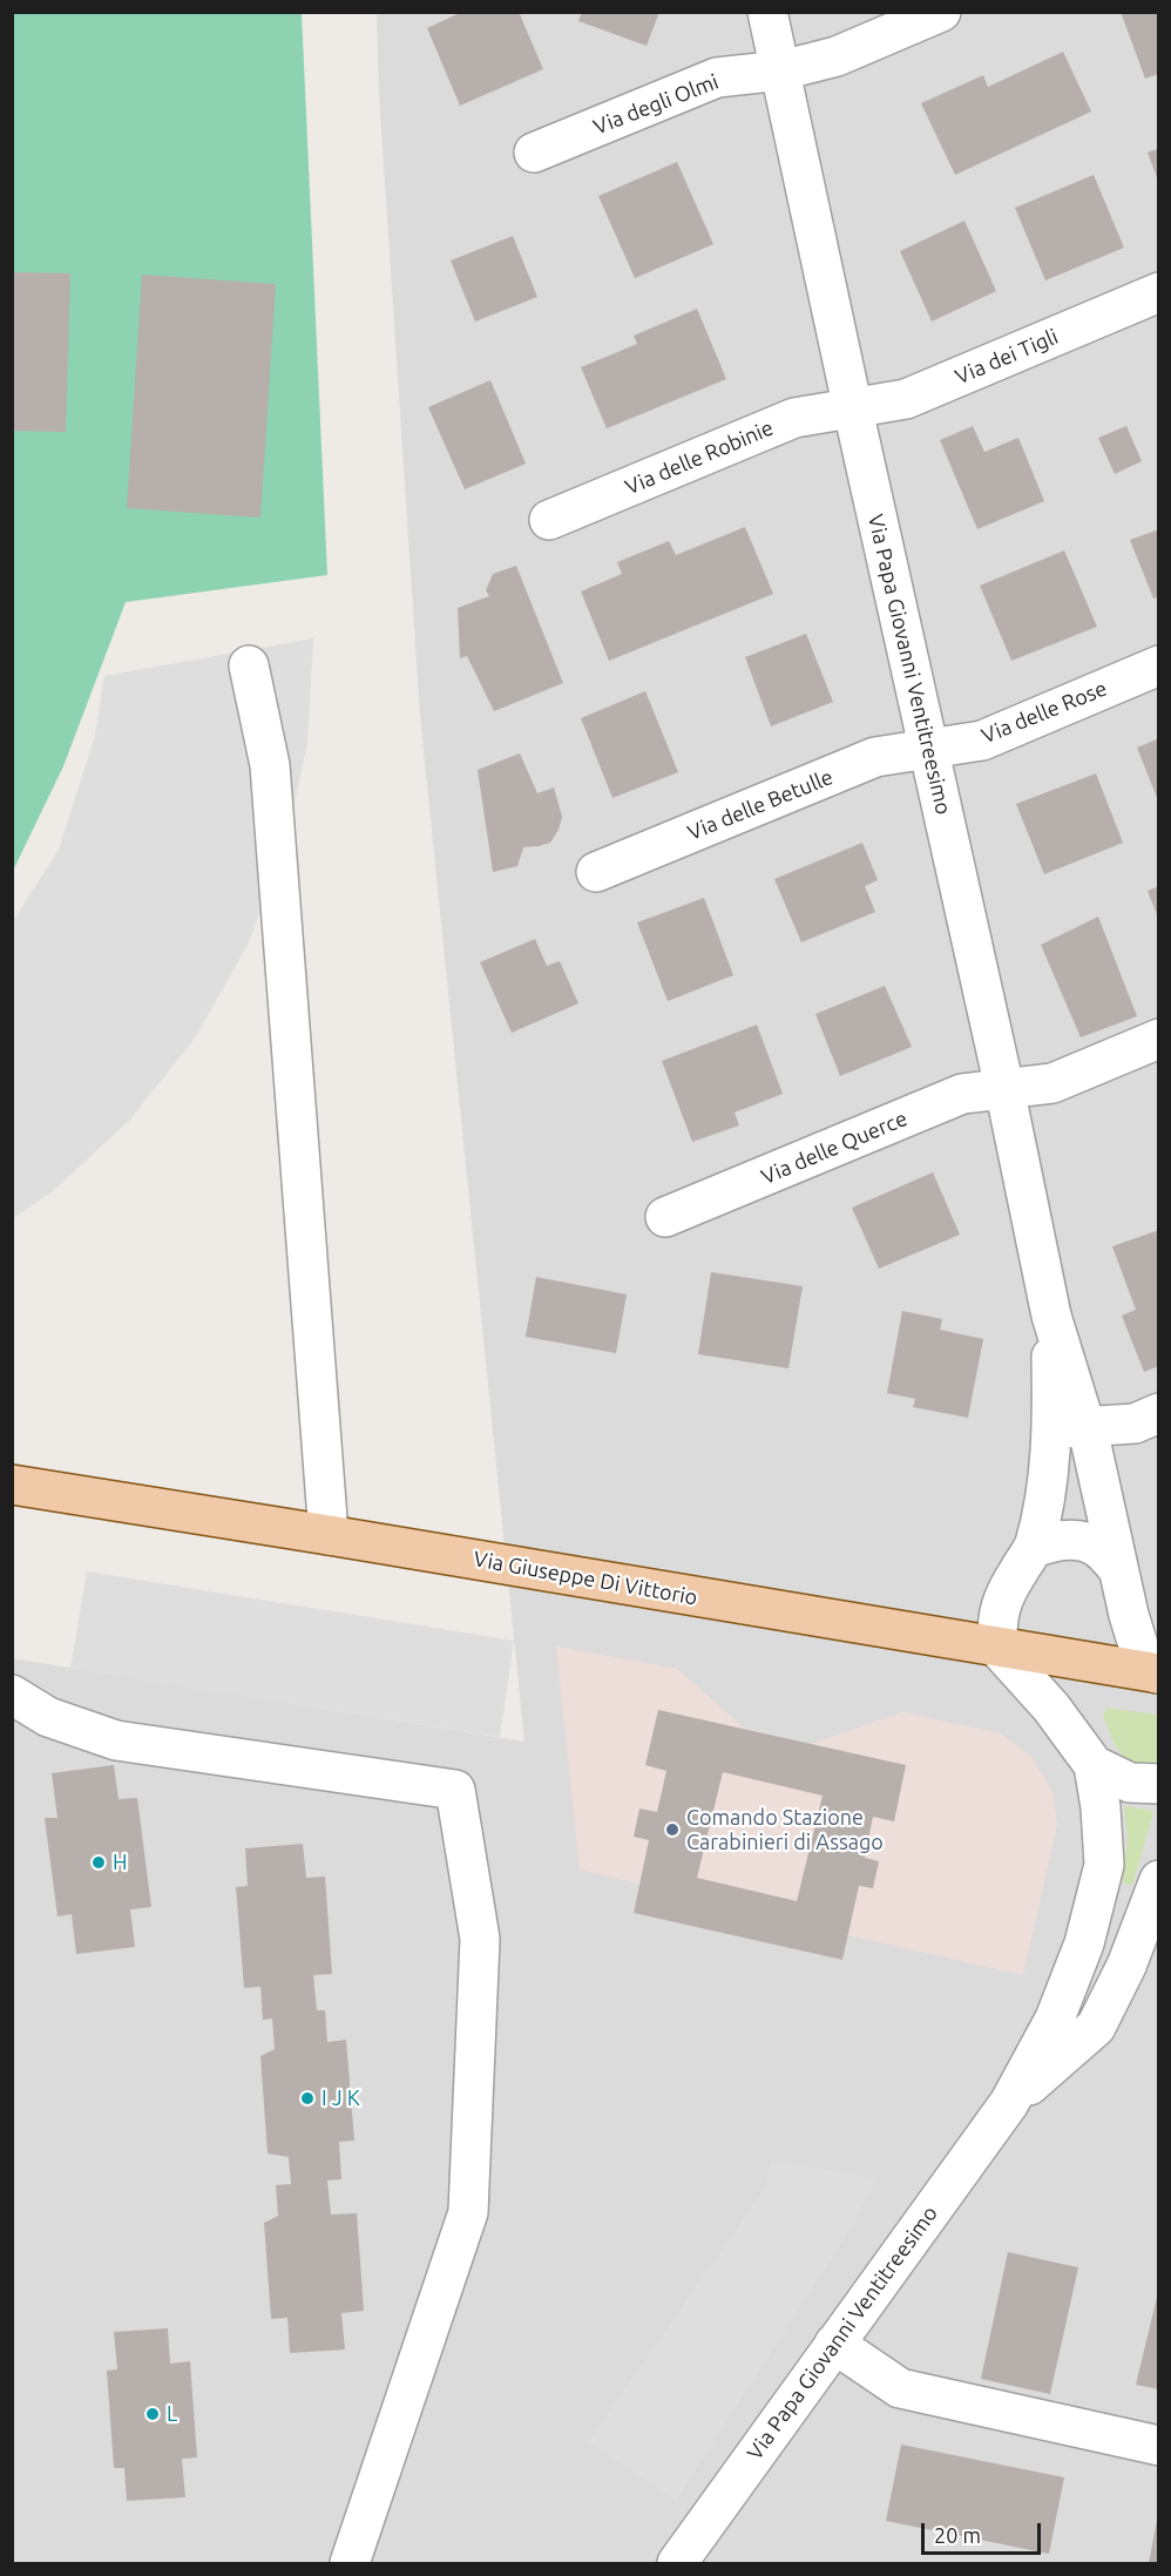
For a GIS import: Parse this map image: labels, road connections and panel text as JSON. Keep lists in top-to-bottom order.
{
  "streets": {
    "main road": ["Via Giuseppe Di Vittorio"],
    "street": [
      "Via degli Olmi",
      "Via dei Tigli",
      "Via delle Robinie",
      "Via Papa Giovanni Ventitreesimo",
      "Via delle Rose",
      "Via delle Betulle",
      "Via delle Querce"
    ]
  },
  "crossings": [
    ["Via degli Olmi", "Via Papa Giovanni Ventitreesimo"],
    ["Via dei Tigli", "Via delle Robinie"],
    ["Via dei Tigli", "Via Papa Giovanni Ventitreesimo"],
    ["Via delle Robinie", "Via Papa Giovanni Ventitreesimo"],
    ["Via Papa Giovanni Ventitreesimo", "Via delle Rose"],
    ["Via Papa Giovanni Ventitreesimo", "Via delle Betulle"],
    ["Via Papa Giovanni Ventitreesimo", "Via delle Querce"],
    ["Via Papa Giovanni Ventitreesimo", "Via Giuseppe Di Vittorio"],
    ["Via delle Rose", "Via delle Betulle"]
  ],
  "places": [
    "Comando Stazione Carabinieri di Assago",
    "H",
    "I J K",
    "L"
  ],
  "scale_bar": "20 m"
}
